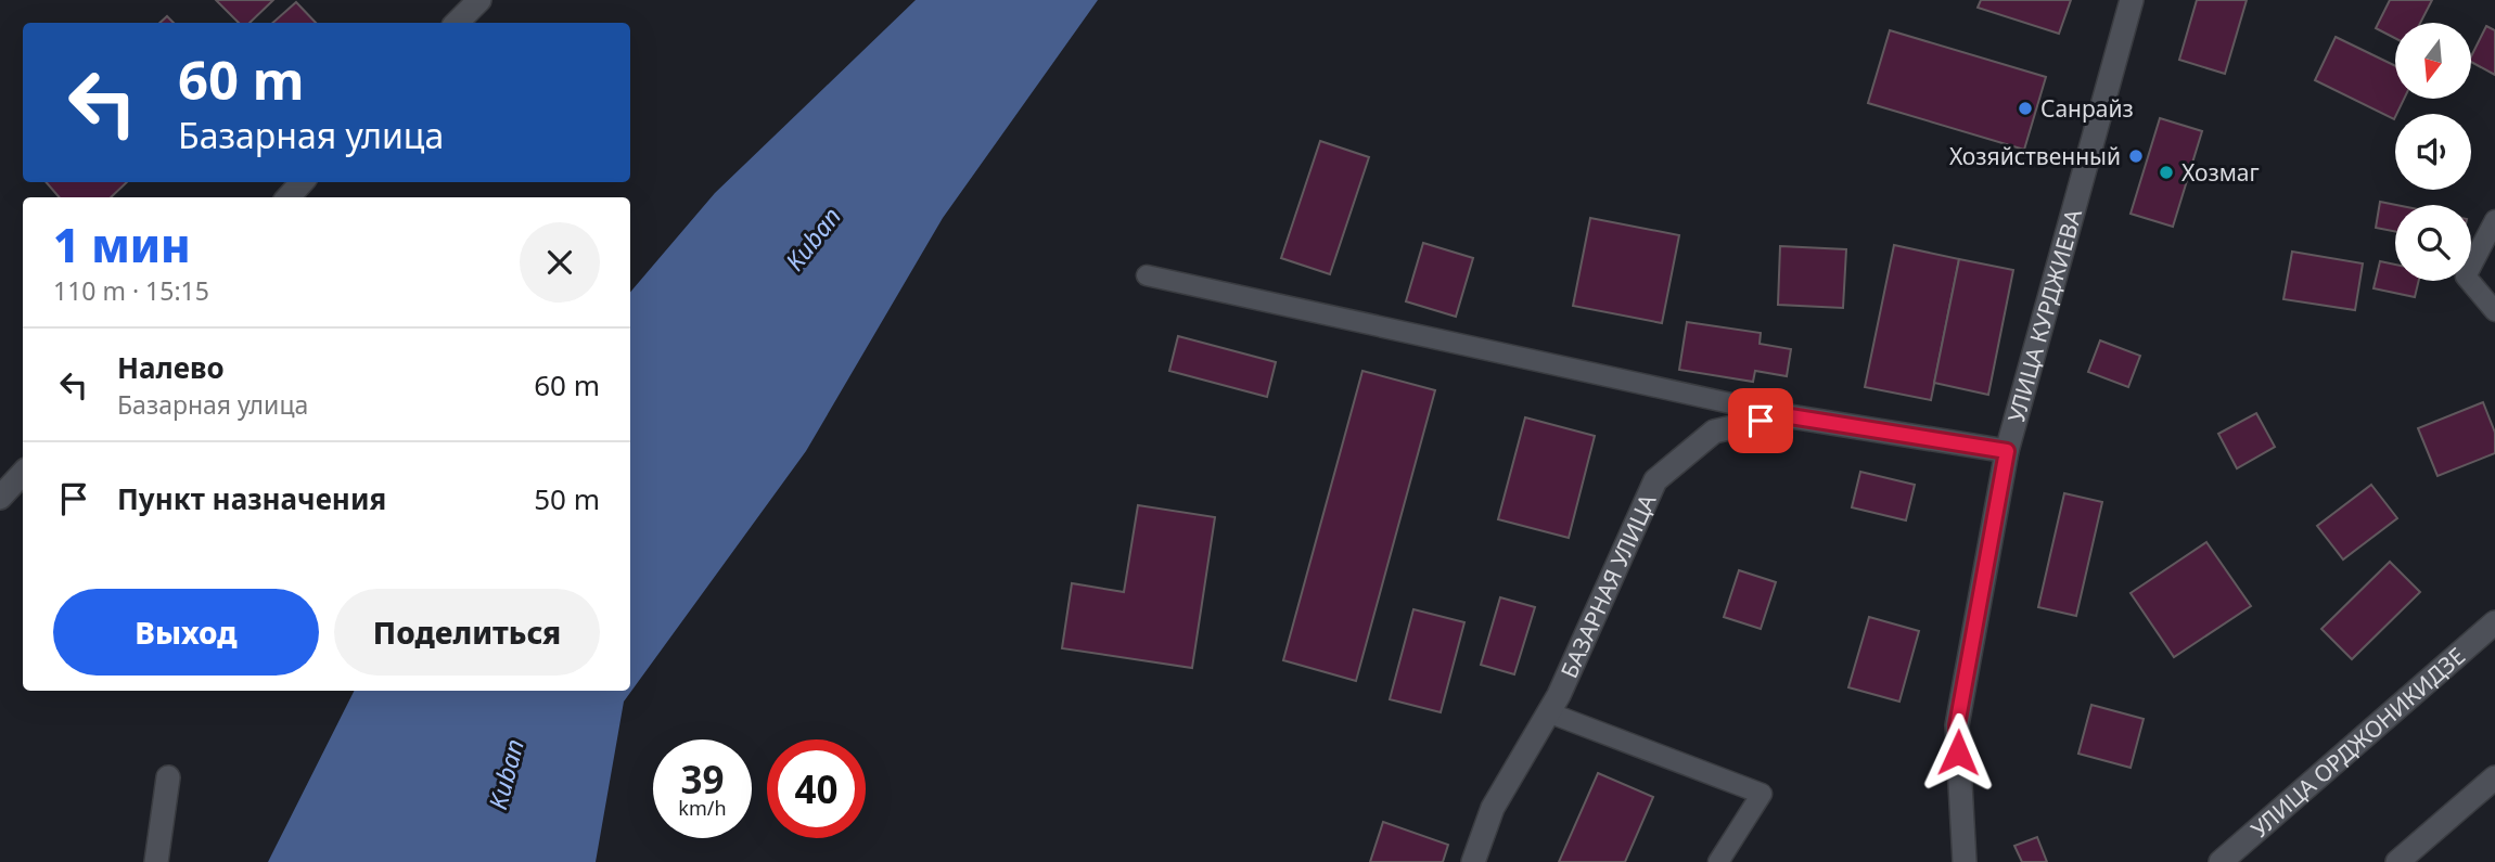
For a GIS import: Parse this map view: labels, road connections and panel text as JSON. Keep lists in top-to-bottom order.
{
  "streets": {
    "street": ["УЛИЦА КУРДЖИЕВА", "БАЗАРНАЯ УЛИЦА", "УЛИЦА ОРДЖОНИКИДЗЕ"]
  },
  "crossings": [
    ["УЛИЦА КУРДЖИЕВА", "БАЗАРНАЯ УЛИЦА"]
  ],
  "water": ["Kuban"],
  "places": ["Санрайз", "Хозяйственный", "Хозмаг"],
  "north": "bottom",
  "page": {
    "turn": ["60 m", "Базарная улица"],
    "heading": ["1 мин", "110 m · 15:15"],
    "list": [
      {
        "name": "Налево",
        "note": "Базарная улица",
        "value": "60 m"
      },
      {
        "name": "Пункт назначения",
        "value": "50 m"
      }
    ],
    "buttons": ["Выход", "Поделиться"],
    "speed": "39 km/h",
    "limit": "40"
  }
}
